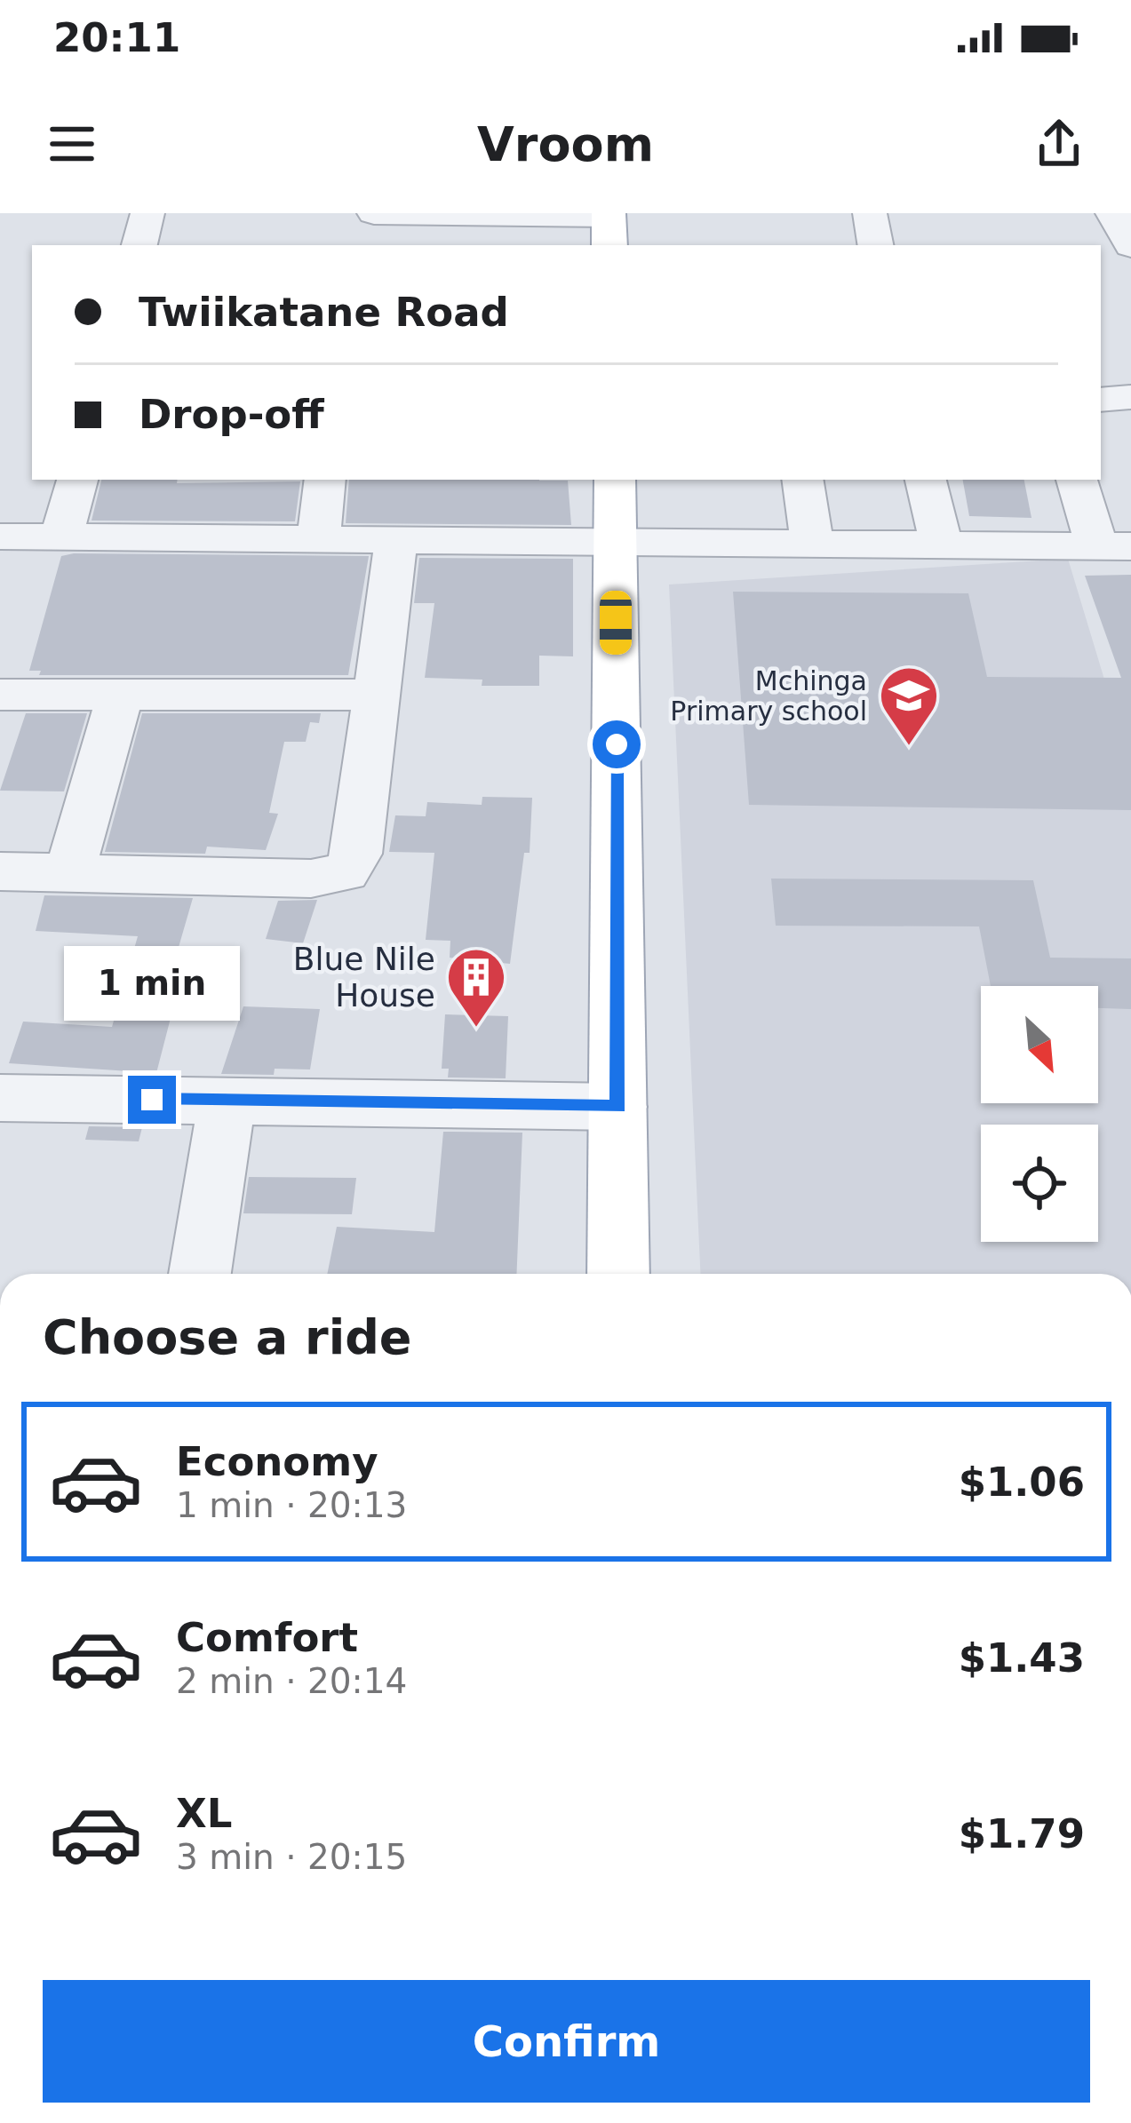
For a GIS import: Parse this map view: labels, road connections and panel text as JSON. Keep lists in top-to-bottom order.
{
  "places": {
    "school or university": ["Mchinga Primary school"],
    "building": ["Blue Nile House"]
  },
  "north": "bottom right",
  "page": {
    "status": "20:11",
    "header": "Vroom",
    "banner": ["Twiikatane Road", "Drop-off"],
    "bubble": "1 min",
    "heading": "Choose a ride",
    "list": [
      {
        "name": "Economy",
        "note": "1 min · 20:13",
        "value": "$1.06"
      },
      {
        "name": "Comfort",
        "note": "2 min · 20:14",
        "value": "$1.43"
      },
      {
        "name": "XL",
        "note": "3 min · 20:15",
        "value": "$1.79"
      }
    ],
    "buttons": "Confirm"
  }
}
